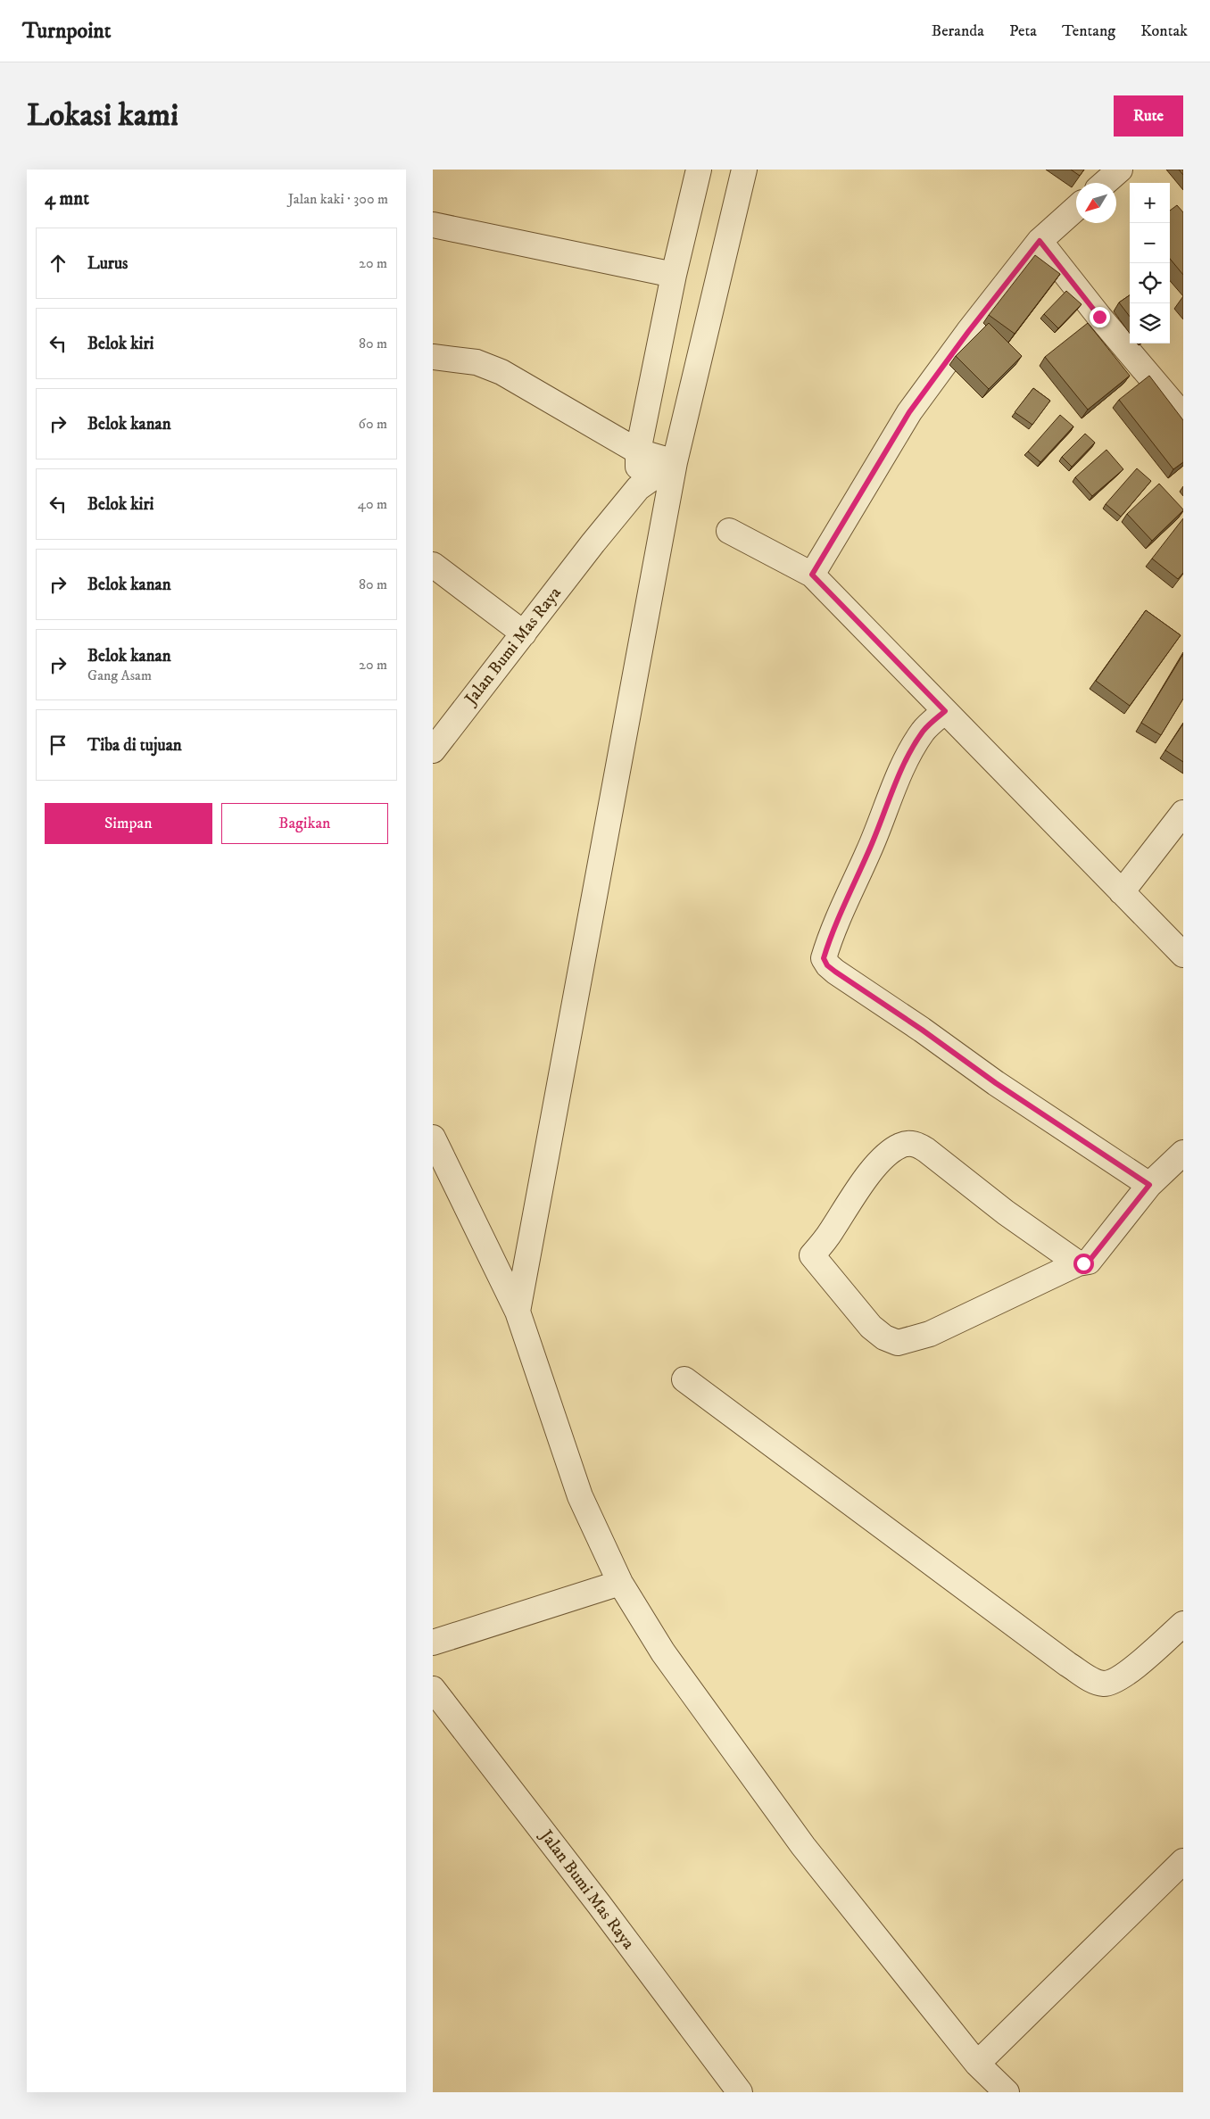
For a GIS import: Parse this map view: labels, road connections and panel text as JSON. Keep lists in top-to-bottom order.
{
  "streets": {
    "street": ["Jalan Bumi Mas Raya"]
  },
  "north": "bottom left",
  "page": {
    "header": "Turnpoint",
    "nav": [
      "Beranda",
      "Peta",
      "Tentang",
      "Kontak"
    ],
    "buttons": [
      "Rute",
      ["Simpan", "Bagikan"]
    ],
    "title": "Lokasi kami",
    "heading": ["4 mnt", "Jalan kaki · 300 m"],
    "map_buttons": ["+", "−"],
    "list": [
      ["Lurus", "20 m"],
      ["Belok kiri", "80 m"],
      ["Belok kanan", "60 m"],
      ["Belok kiri", "40 m"],
      ["Belok kanan", "80 m"],
      ["Belok kanan", "Gang Asam", "20 m"],
      "Tiba di tujuan"
    ]
  }
}
